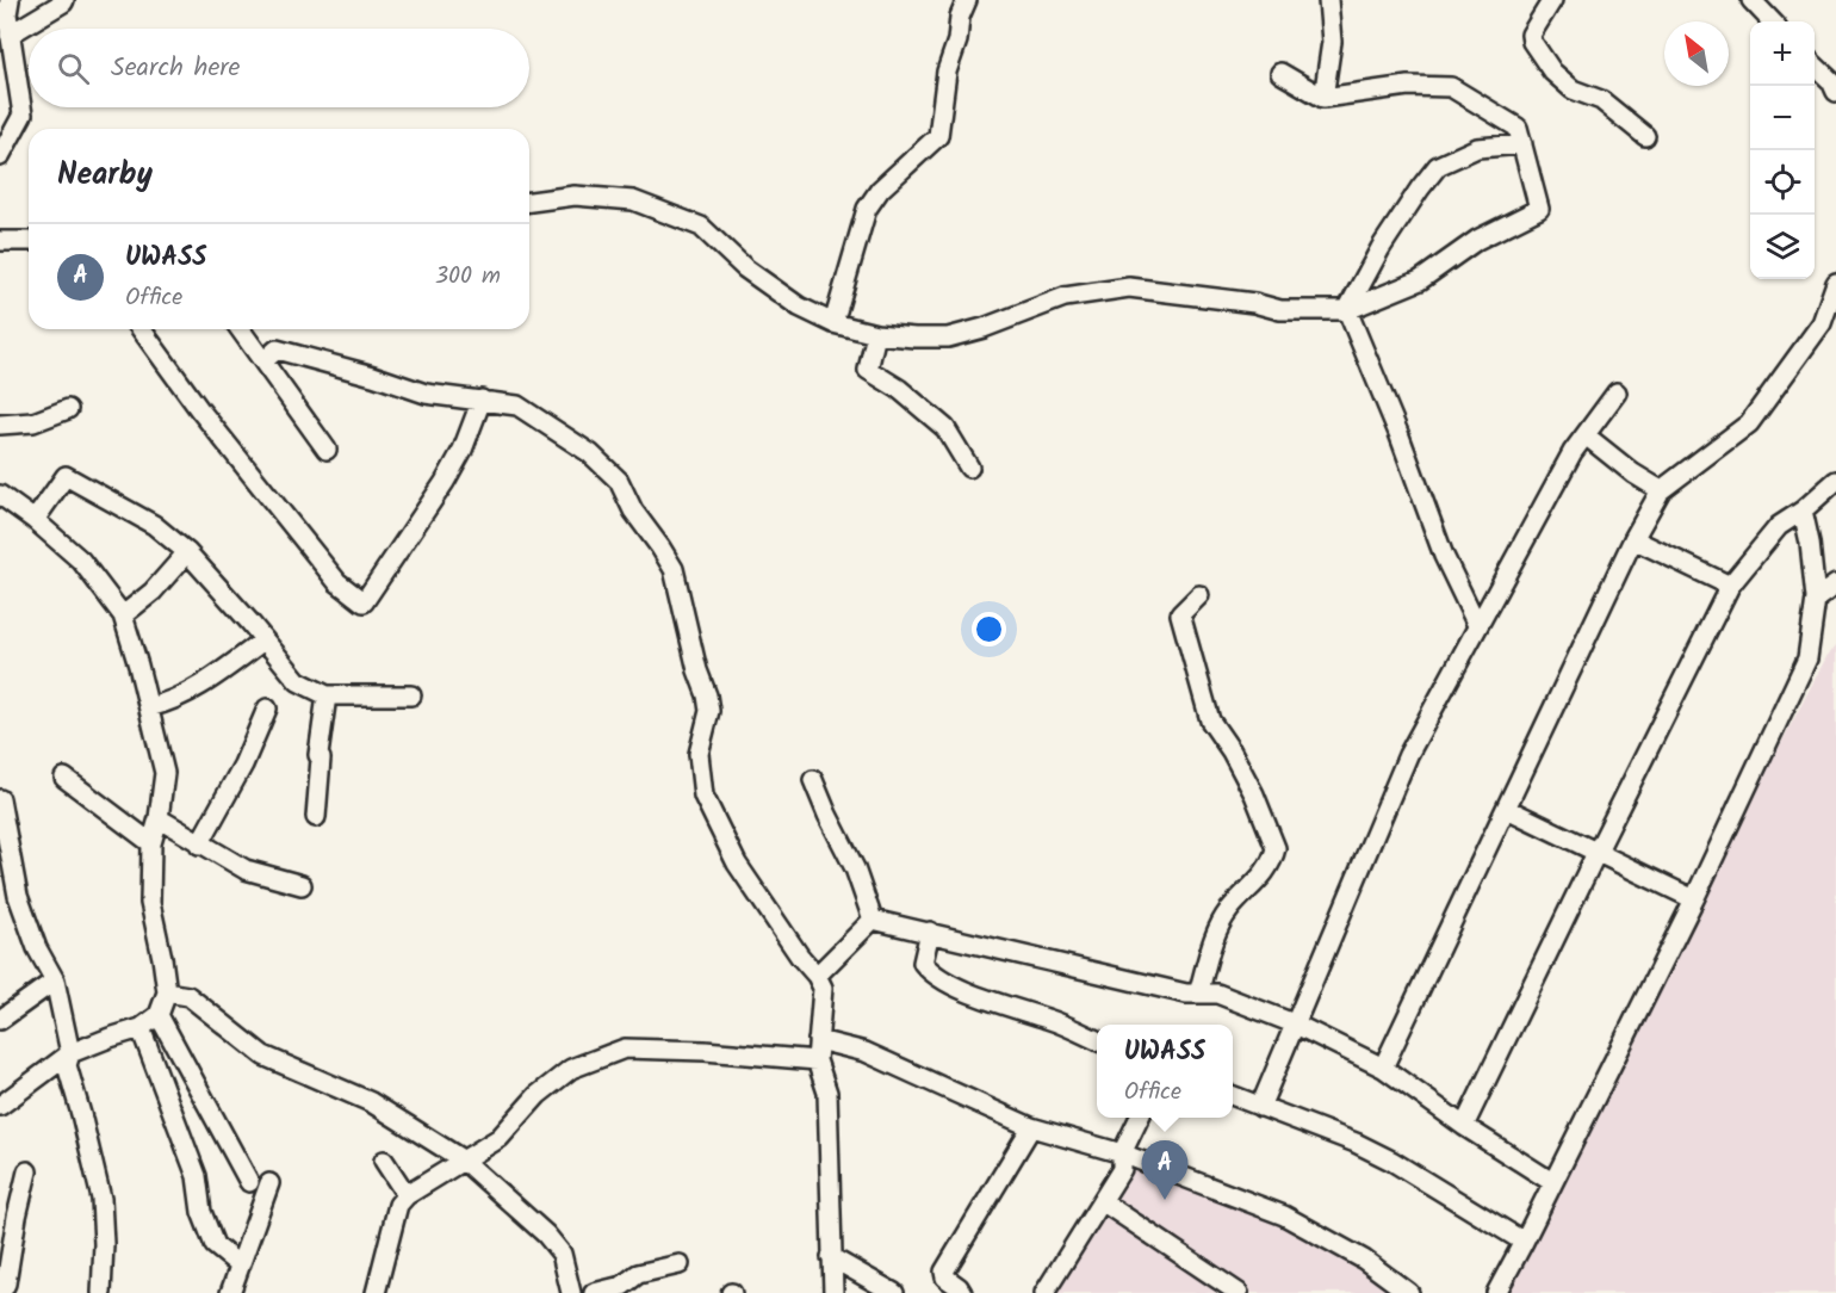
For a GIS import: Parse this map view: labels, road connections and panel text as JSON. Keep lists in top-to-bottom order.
{
  "north": "top left",
  "page": {
    "map_buttons": ["+", "−"],
    "search": "Search here",
    "heading": "Nearby",
    "list": [
      {
        "mark": "A",
        "name": "UWASS",
        "note": "Office",
        "value": "300 m"
      }
    ],
    "popup": ["UWASS", "Office"],
    "pins": "A"
  }
}
